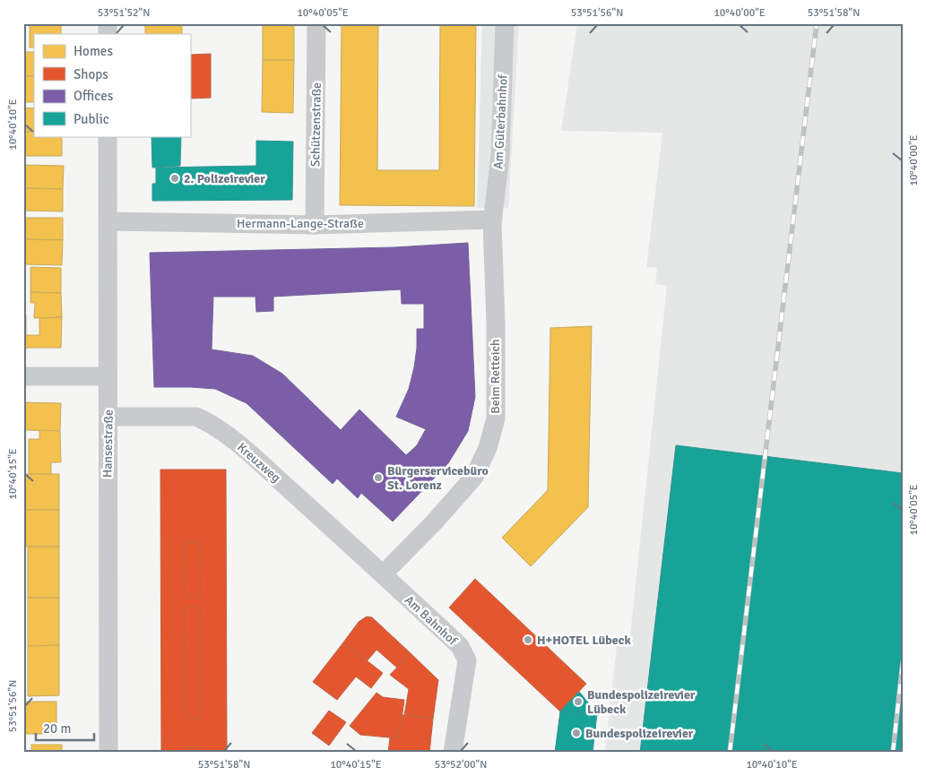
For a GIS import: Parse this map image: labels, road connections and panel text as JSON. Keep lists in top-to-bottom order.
{
  "streets": {
    "street": [
      "Am Güterbahnhof",
      "Schützenstraße",
      "Hermann-Lange-Straße",
      "Beim Retteich",
      "Hansestraße",
      "Kreuzweg",
      "Am Bahnhof"
    ]
  },
  "crossings": [
    ["Am Güterbahnhof", "Hermann-Lange-Straße"],
    ["Am Güterbahnhof", "Beim Retteich"],
    ["Schützenstraße", "Hermann-Lange-Straße"],
    ["Hermann-Lange-Straße", "Beim Retteich"],
    ["Hermann-Lange-Straße", "Hansestraße"],
    ["Beim Retteich", "Kreuzweg"],
    ["Beim Retteich", "Am Bahnhof"],
    ["Hansestraße", "Kreuzweg"],
    ["Kreuzweg", "Am Bahnhof"]
  ],
  "places": [
    "2. Polizeirevier",
    "Bürgerservicebüro St. Lorenz",
    "H+HOTEL Lübeck",
    "Bundespolizeirevier Lübeck",
    "Bundespolizeirevier"
  ],
  "legend": [
    "Homes",
    "Shops",
    "Offices",
    "Public"
  ],
  "scale_bar": "20 m",
  "coordinates": [
    "53°51'52\"N",
    "10°40'05\"E",
    "53°51'56\"N",
    "10°40'00\"E",
    "53°51'58\"N",
    "10°40'10\"E",
    "10°40'15\"E",
    "53°52'00\"N"
  ]
}
